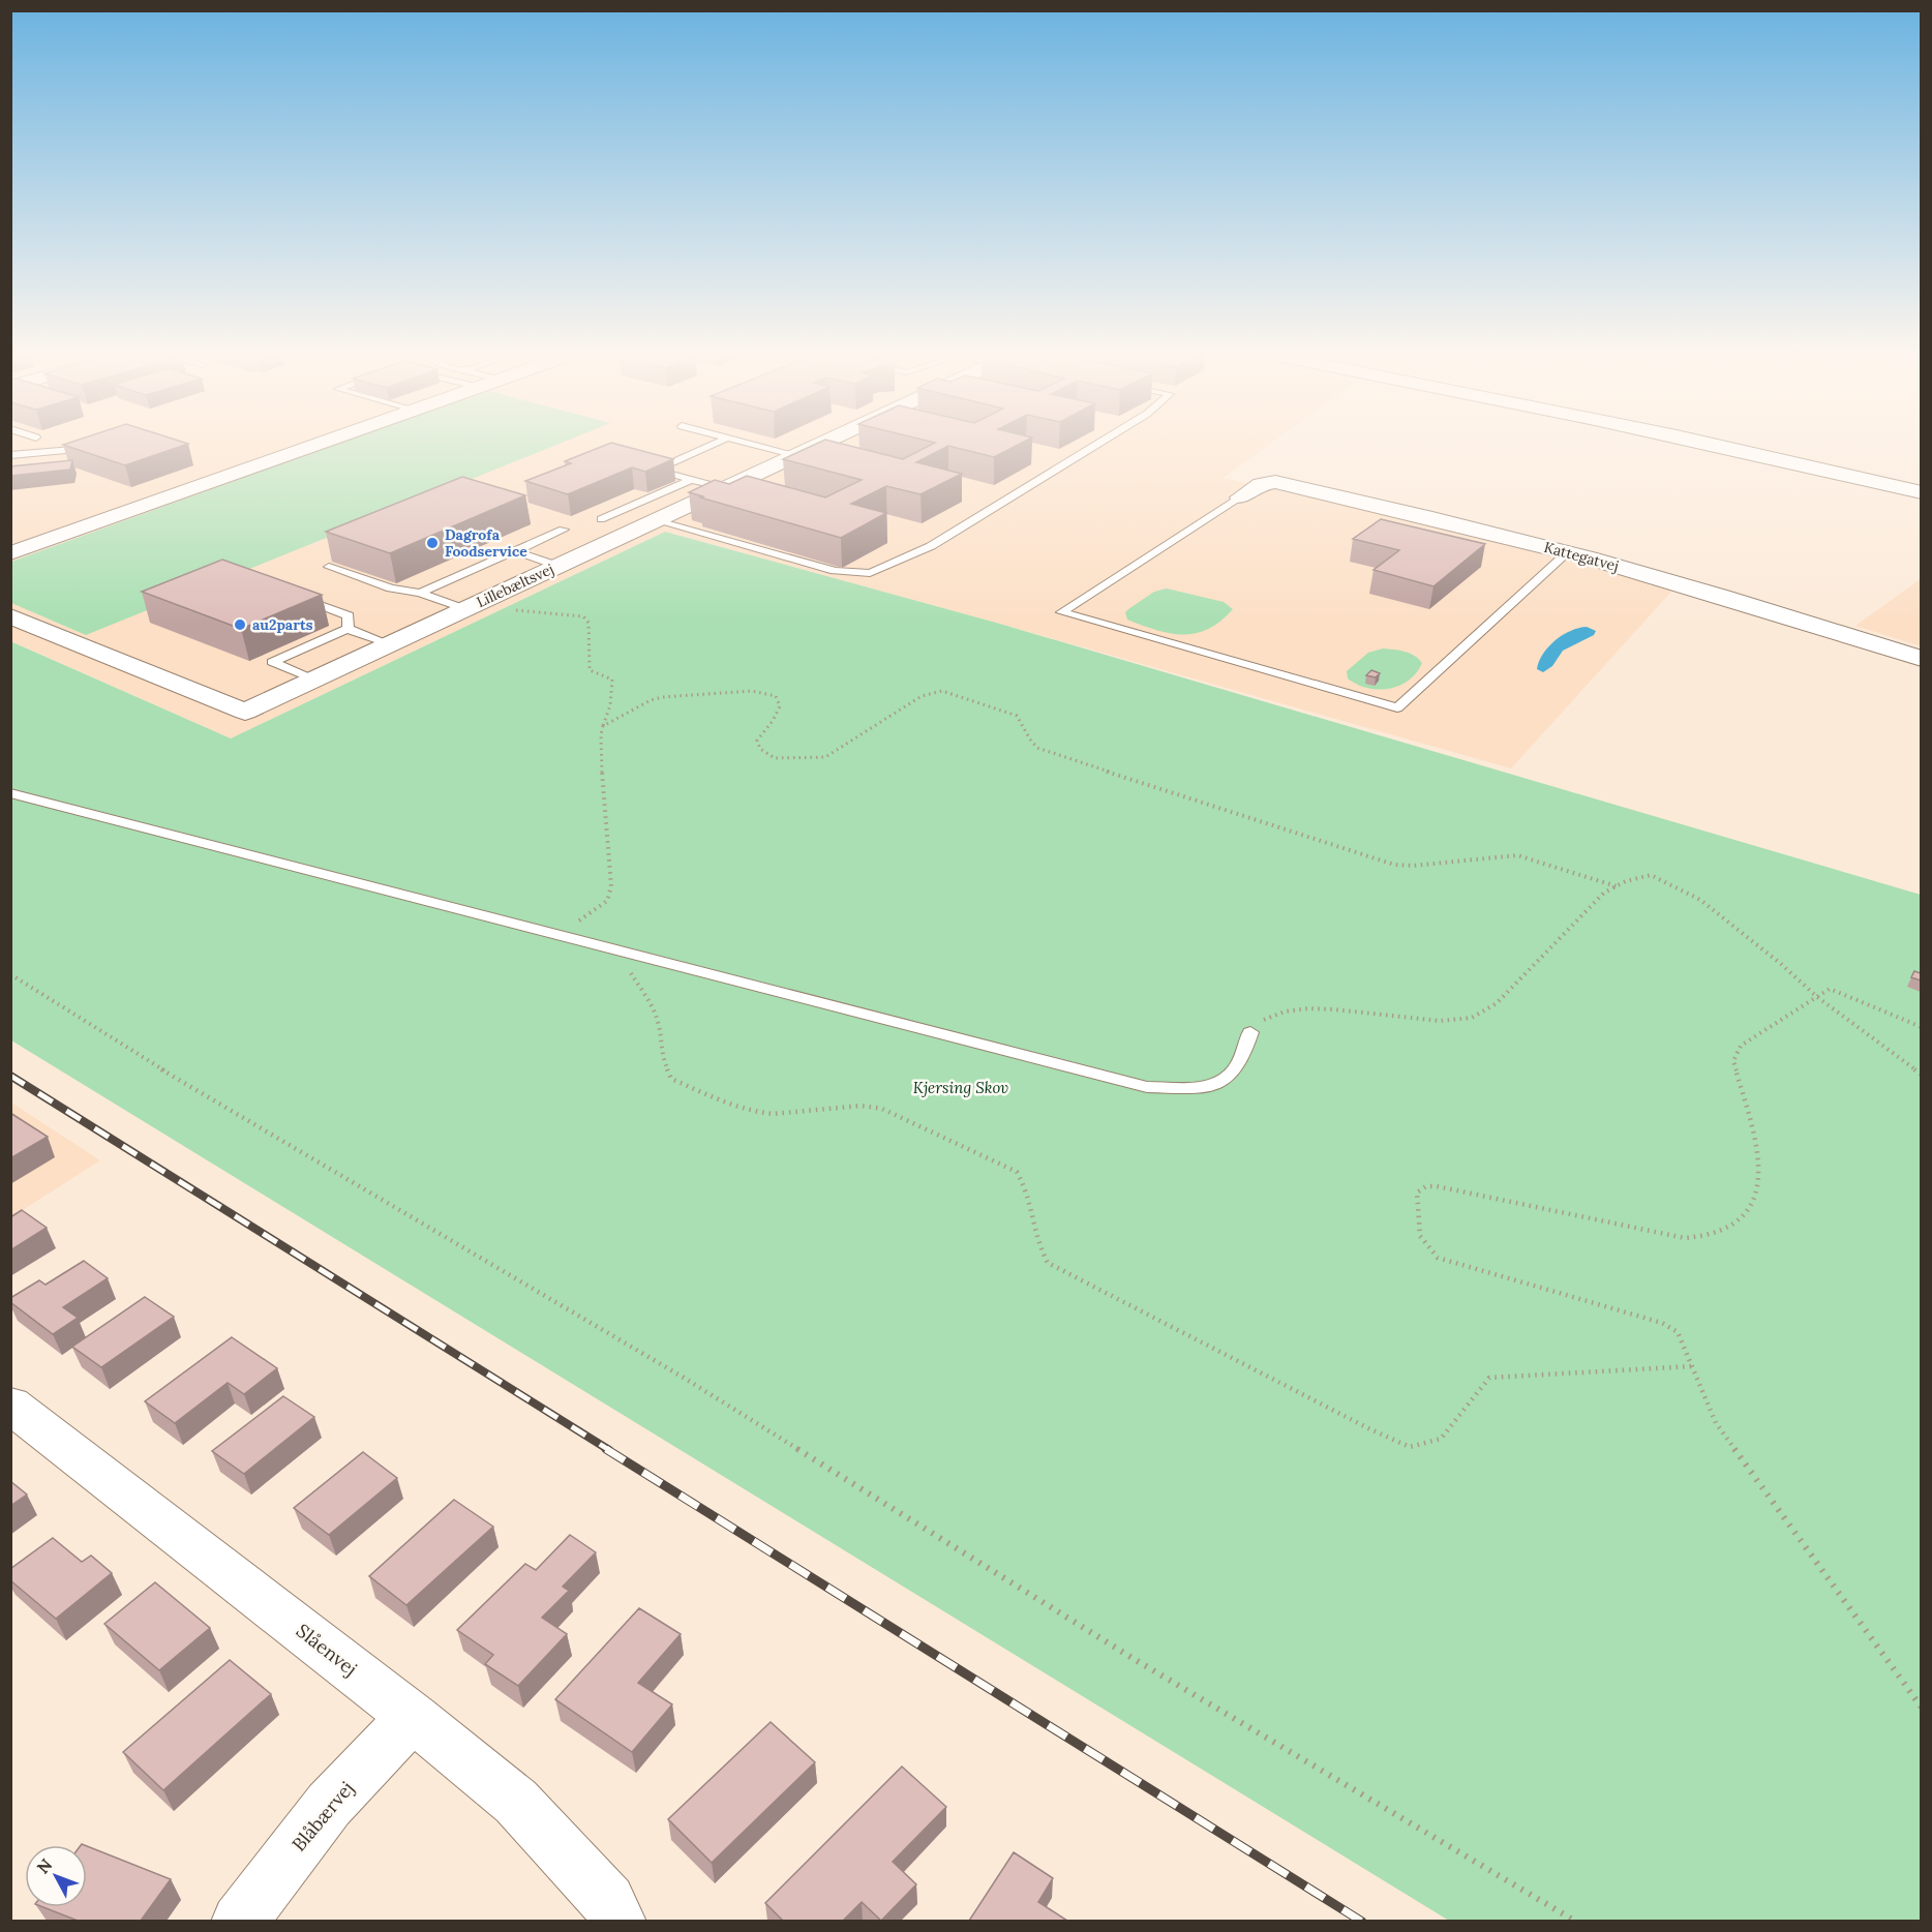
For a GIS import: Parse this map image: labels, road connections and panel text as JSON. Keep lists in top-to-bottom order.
{
  "streets": {
    "street": [
      "Kattegatvej",
      "Lillebæltsvej",
      "Slåenvej",
      "Blåbærvej"
    ]
  },
  "crossings": [
    ["Slåenvej", "Blåbærvej"]
  ],
  "parks": ["Kjersing Skov"],
  "places": ["Dagrofa Foodservice", "au2parts"],
  "north": "top left"
}
